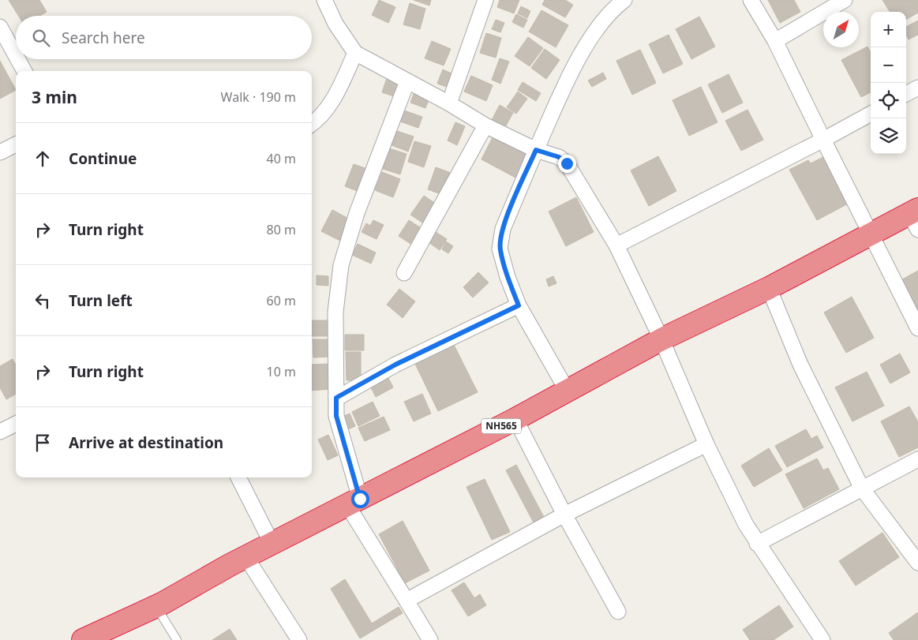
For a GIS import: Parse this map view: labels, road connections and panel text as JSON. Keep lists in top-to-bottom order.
{
  "streets": {
    "highway": ["NH565"]
  },
  "north": "top right",
  "page": {
    "map_buttons": ["+", "−"],
    "search": "Search here",
    "heading": ["3 min", "Walk · 190 m"],
    "list": [
      ["Continue", "40 m"],
      ["Turn right", "80 m"],
      ["Turn left", "60 m"],
      ["Turn right", "10 m"],
      "Arrive at destination"
    ]
  }
}
